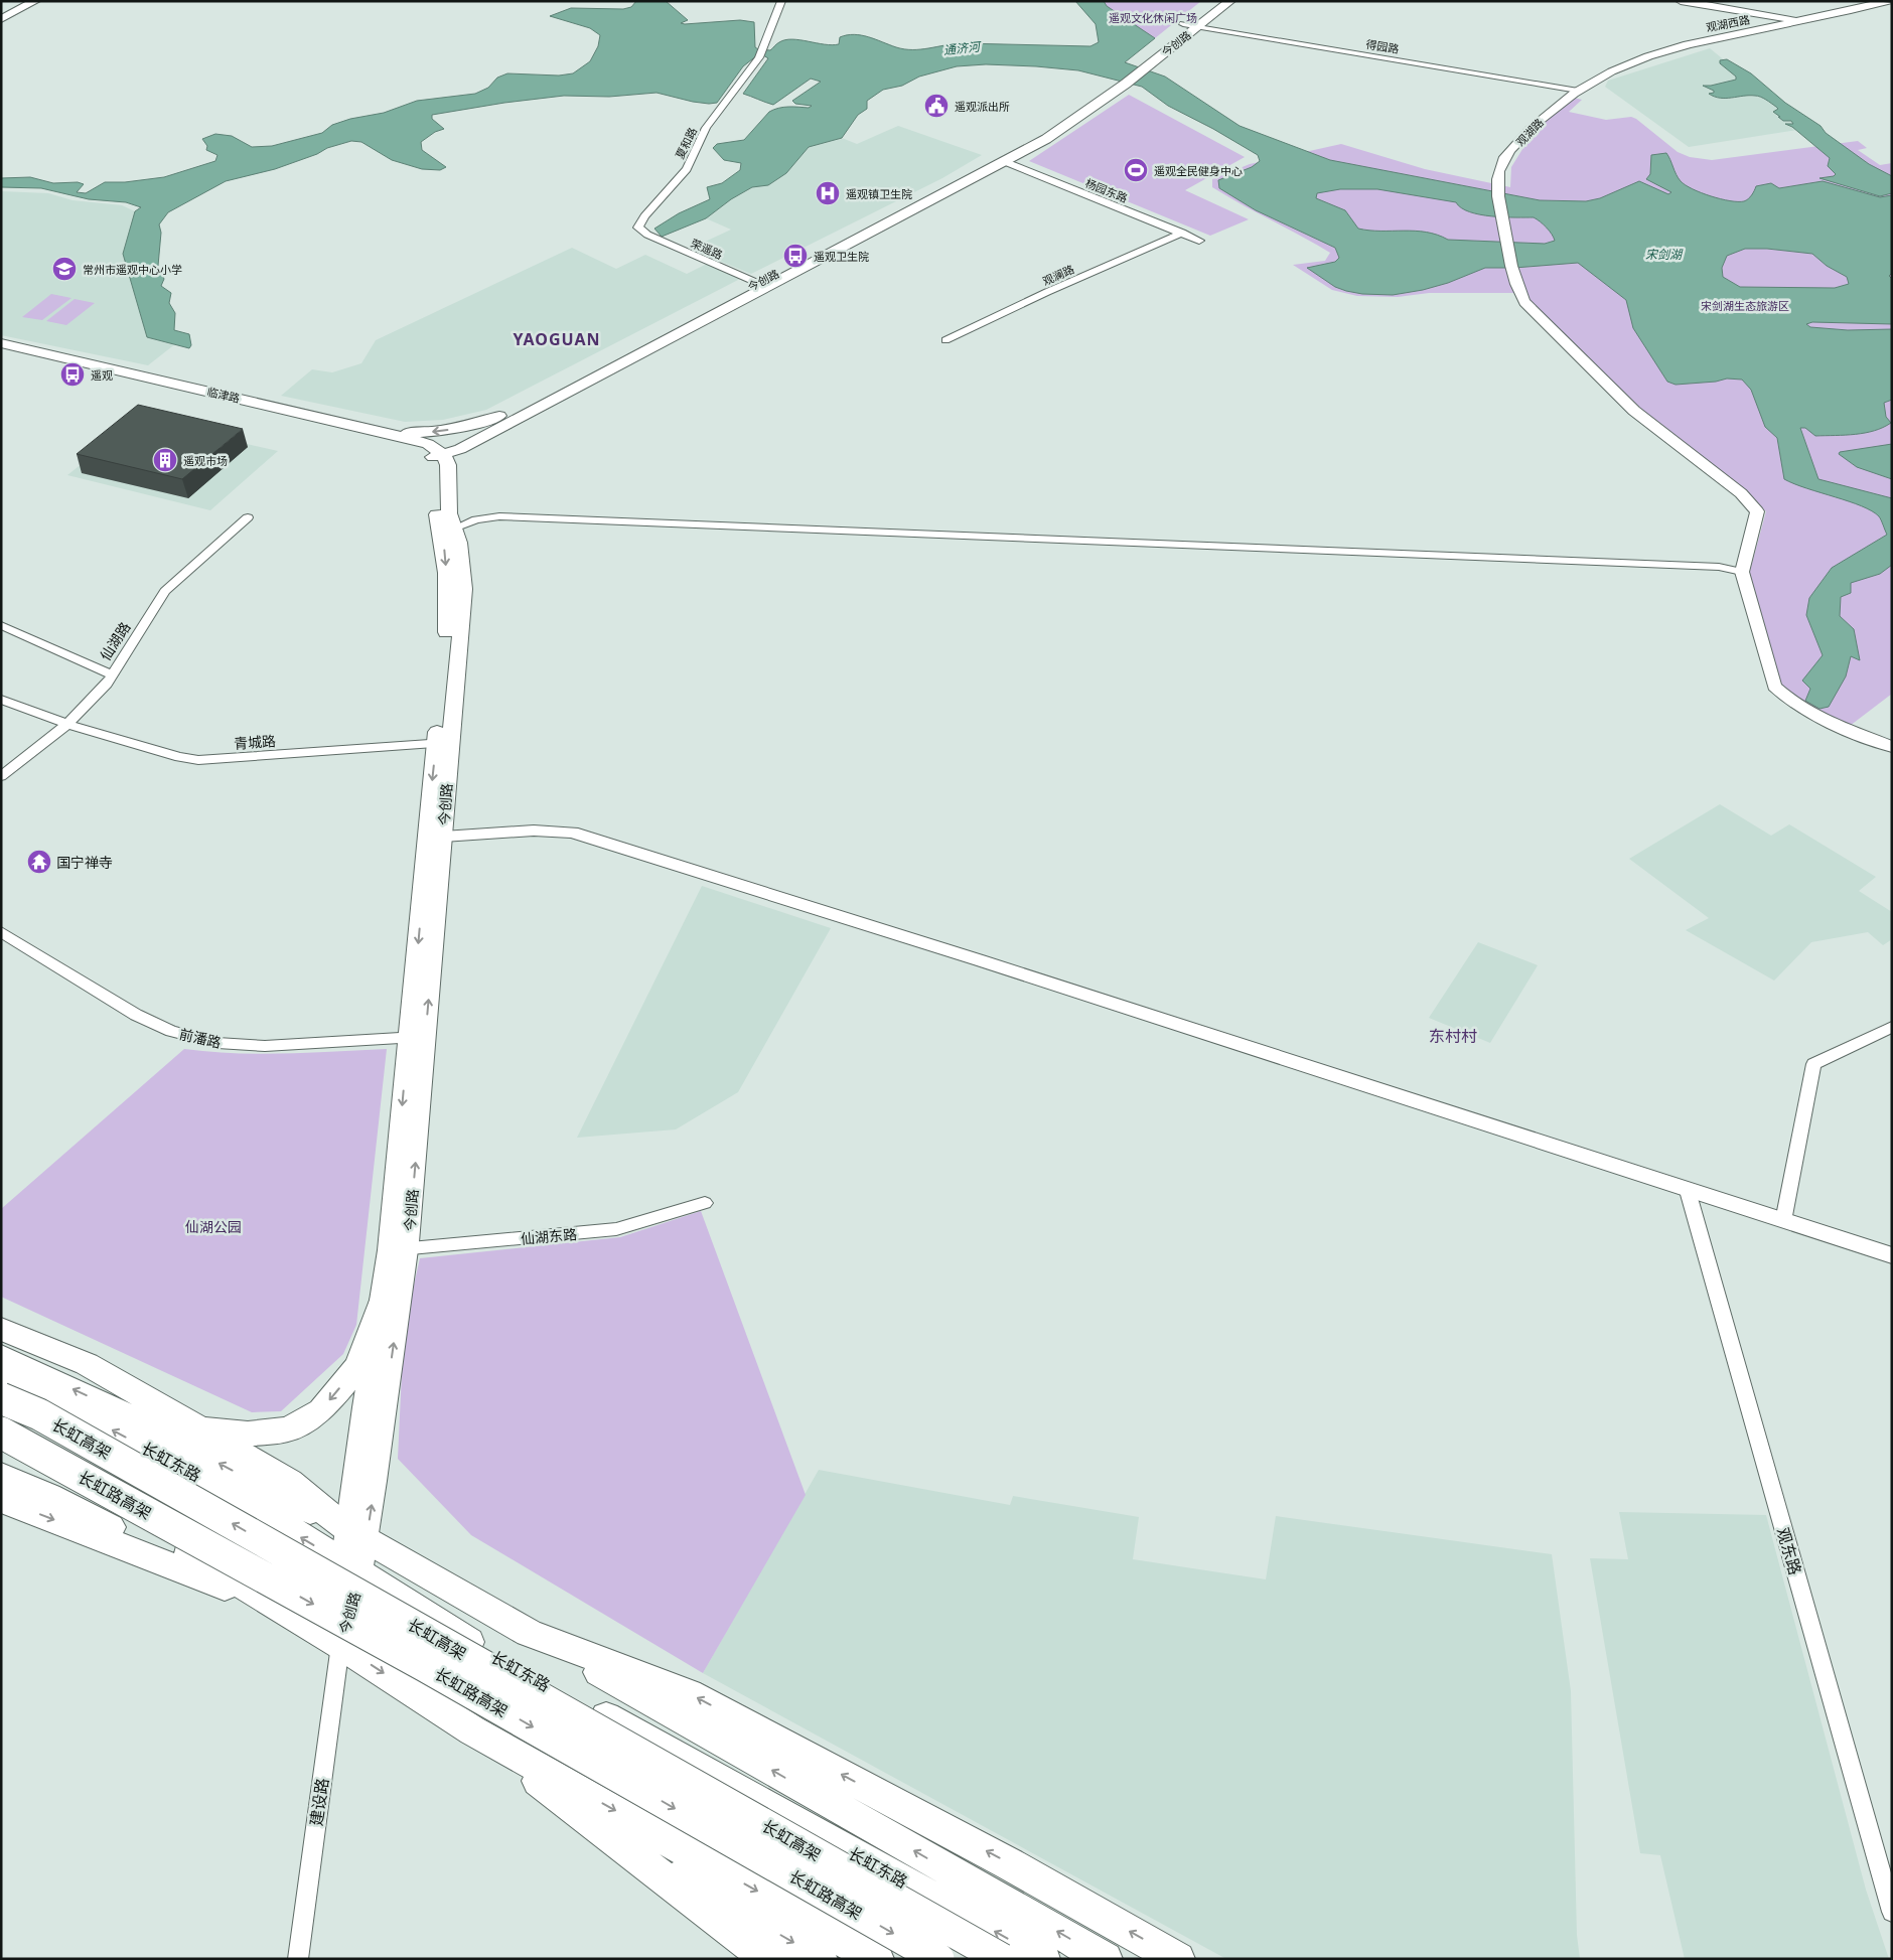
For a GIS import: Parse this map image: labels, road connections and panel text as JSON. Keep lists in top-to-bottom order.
{
  "streets": {
    "highway": ["长虹高架", "长虹东路", "长虹路高架"],
    "main road": ["今创路", "临津路"],
    "street": [
      "观湖西路",
      "得园路",
      "观湖路",
      "夏和路",
      "杨园东路",
      "荣遥路",
      "观澜路",
      "仙湖路",
      "青城路",
      "前潘路",
      "仙湖东路",
      "观东路",
      "建设路"
    ]
  },
  "crossings": [
    ["观湖西路", "得园路"],
    ["观湖西路", "观湖路"],
    ["今创路", "得园路"],
    ["今创路", "杨园东路"],
    ["今创路", "荣遥路"],
    ["今创路", "临津路"],
    ["今创路", "青城路"],
    ["今创路", "前潘路"],
    ["今创路", "仙湖东路"],
    ["今创路", "长虹东路"],
    ["今创路", "建设路"],
    ["得园路", "观湖路"],
    ["夏和路", "荣遥路"],
    ["杨园东路", "观澜路"],
    ["仙湖路", "青城路"]
  ],
  "districts": ["YAOGUAN", "东村村"],
  "water": ["通济河", "宋剑湖"],
  "parks": ["遥观文化休闲广场", "宋剑湖生态旅游区", "仙湖公园"],
  "places": {
    "public building": ["遥观派出所"],
    "sports": ["遥观全民健身中心"],
    "hospital": ["遥观镇卫生院"],
    "bus stop": ["遥观卫生院", "遥观"],
    "school or university": ["常州市遥观中心小学"],
    "building": ["遥观市场"],
    "temple": ["国宁禅寺"]
  }
}
